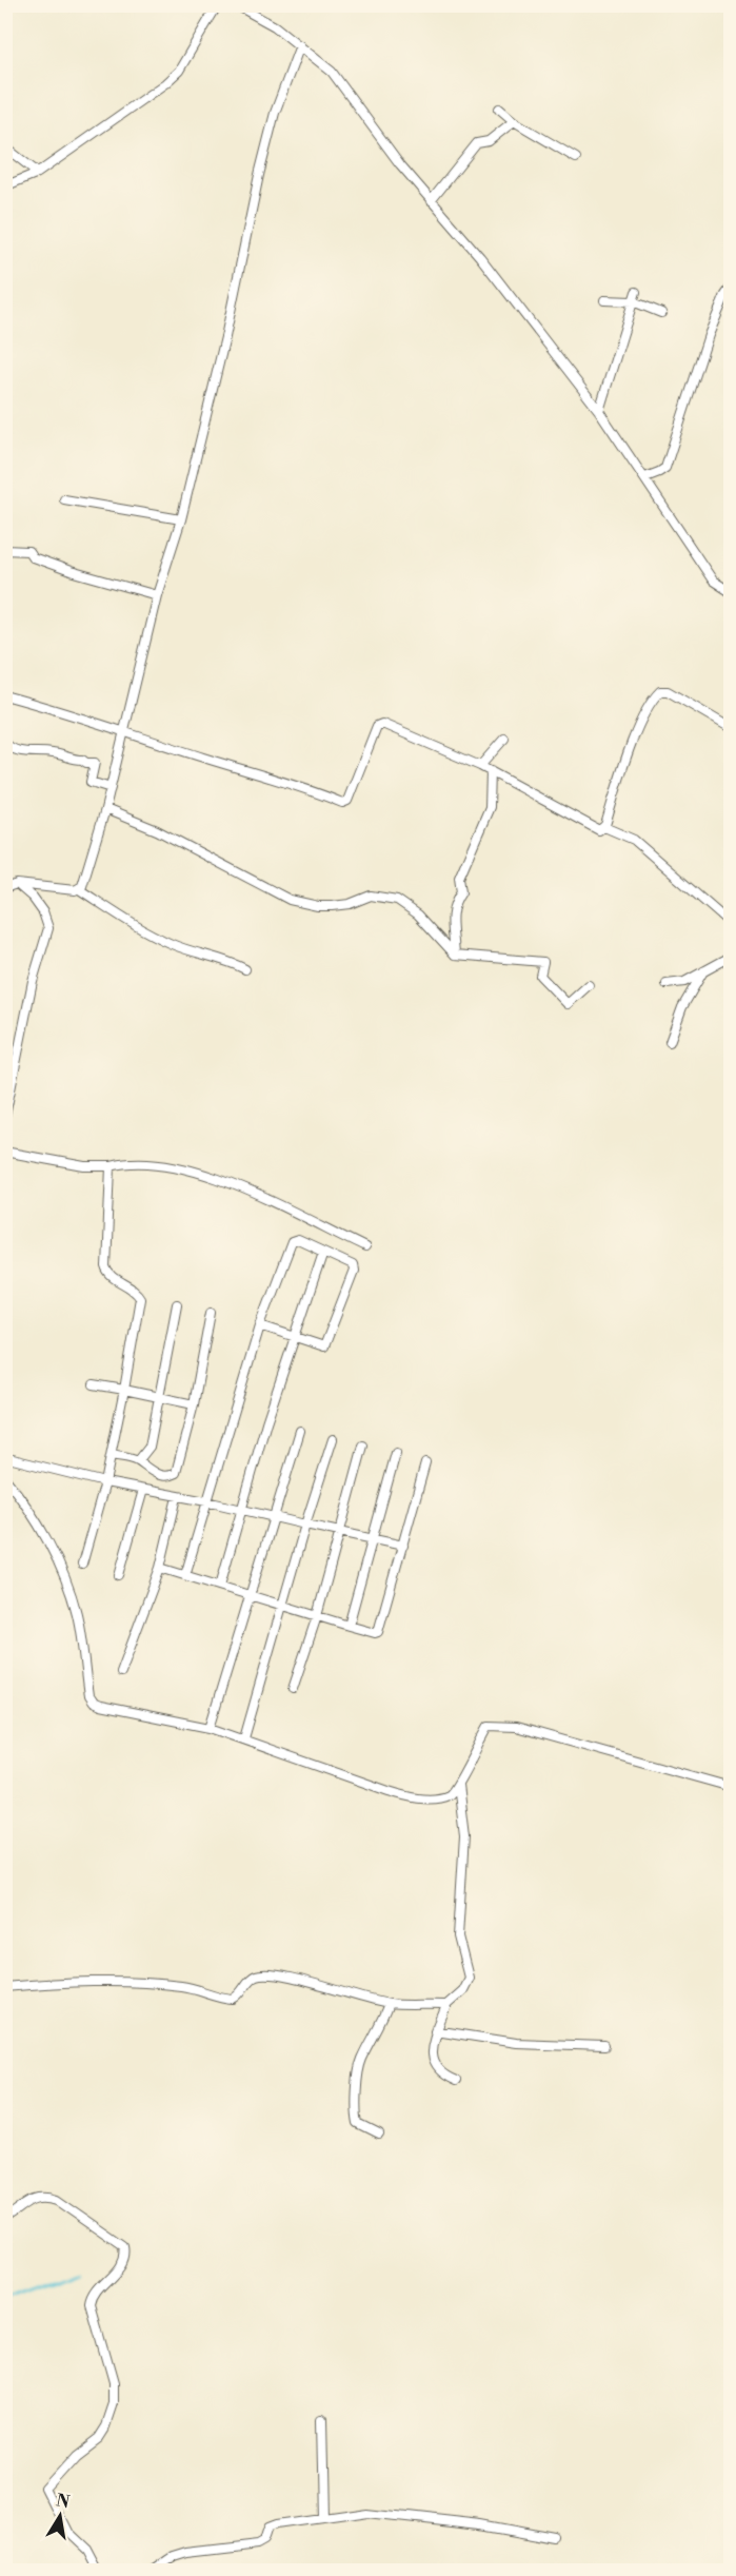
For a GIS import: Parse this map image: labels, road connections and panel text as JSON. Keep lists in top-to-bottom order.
{
  "north": "top"
}
